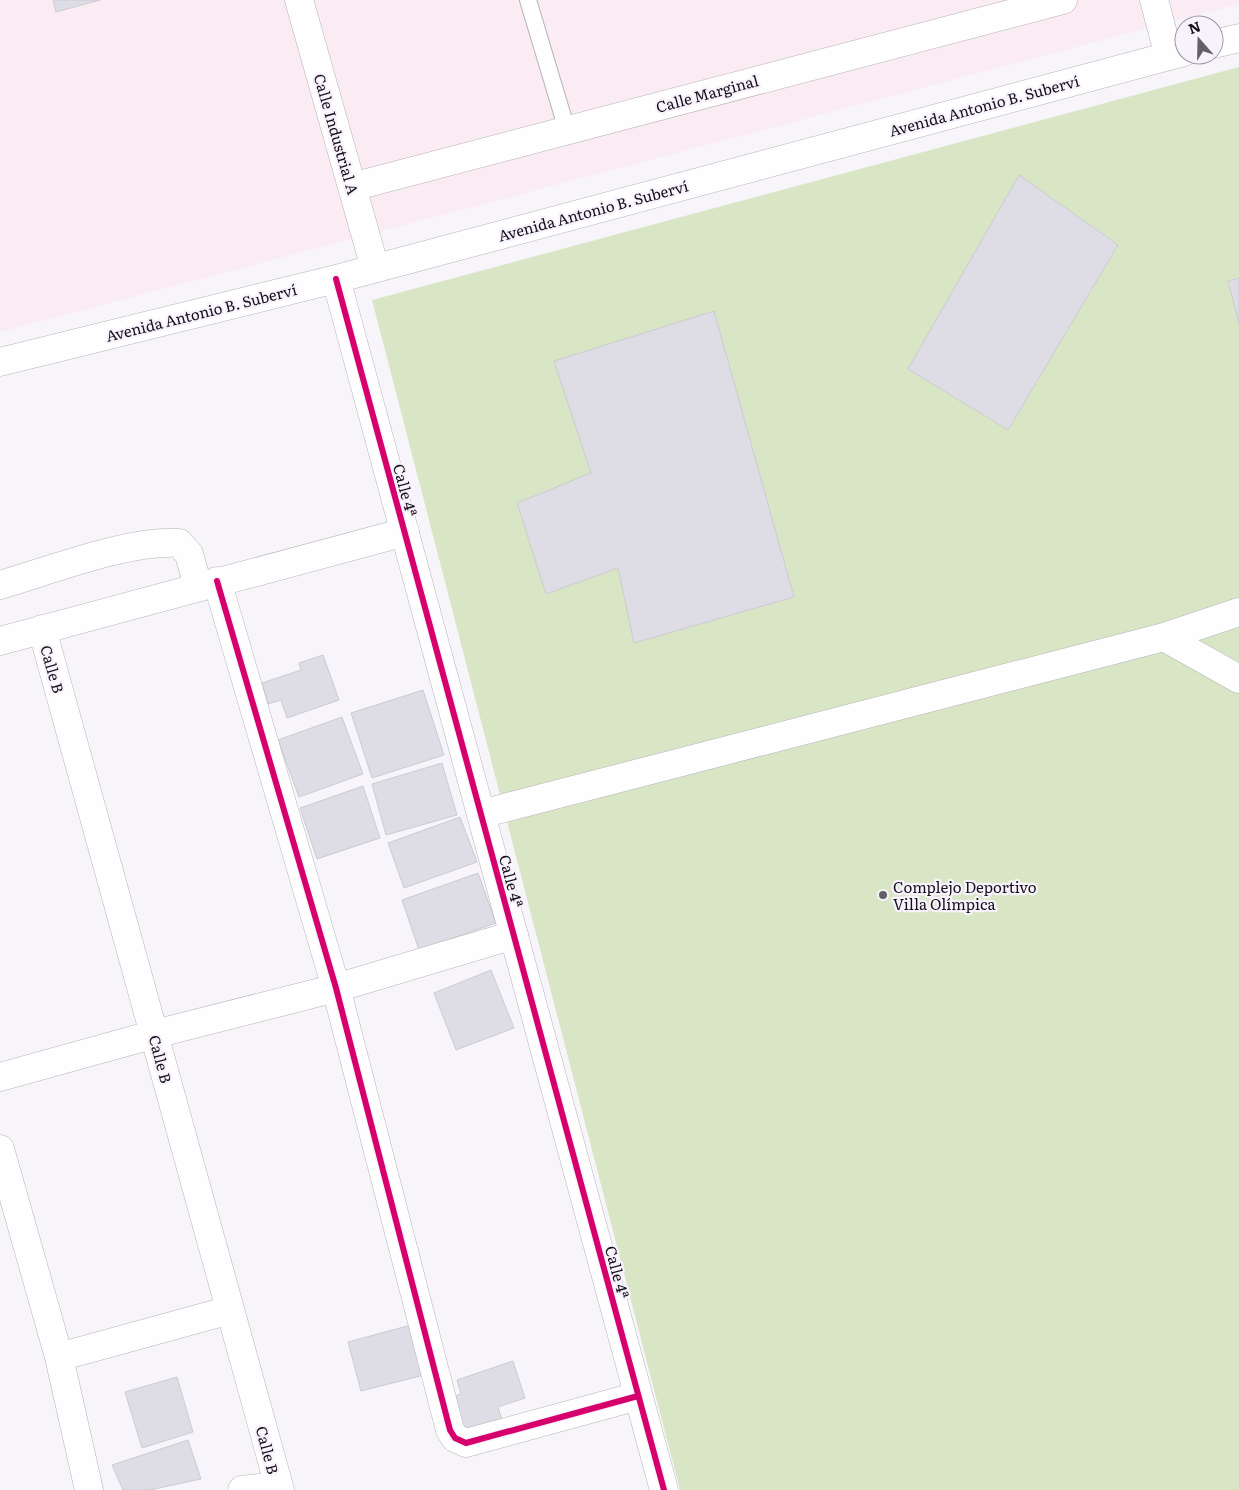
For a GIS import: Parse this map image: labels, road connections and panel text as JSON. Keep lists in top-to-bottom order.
{
  "streets": {
    "street": [
      "Calle Marginal",
      "Avenida Antonio B. Suberví",
      "Calle Industrial A",
      "Calle 4ª",
      "Calle B"
    ]
  },
  "crossings": [
    ["Calle Marginal", "Calle Industrial A"],
    ["Avenida Antonio B. Suberví", "Calle Industrial A"],
    ["Avenida Antonio B. Suberví", "Calle 4ª"]
  ],
  "places": ["Complejo Deportivo Villa Olímpica"],
  "north": "top"
}
